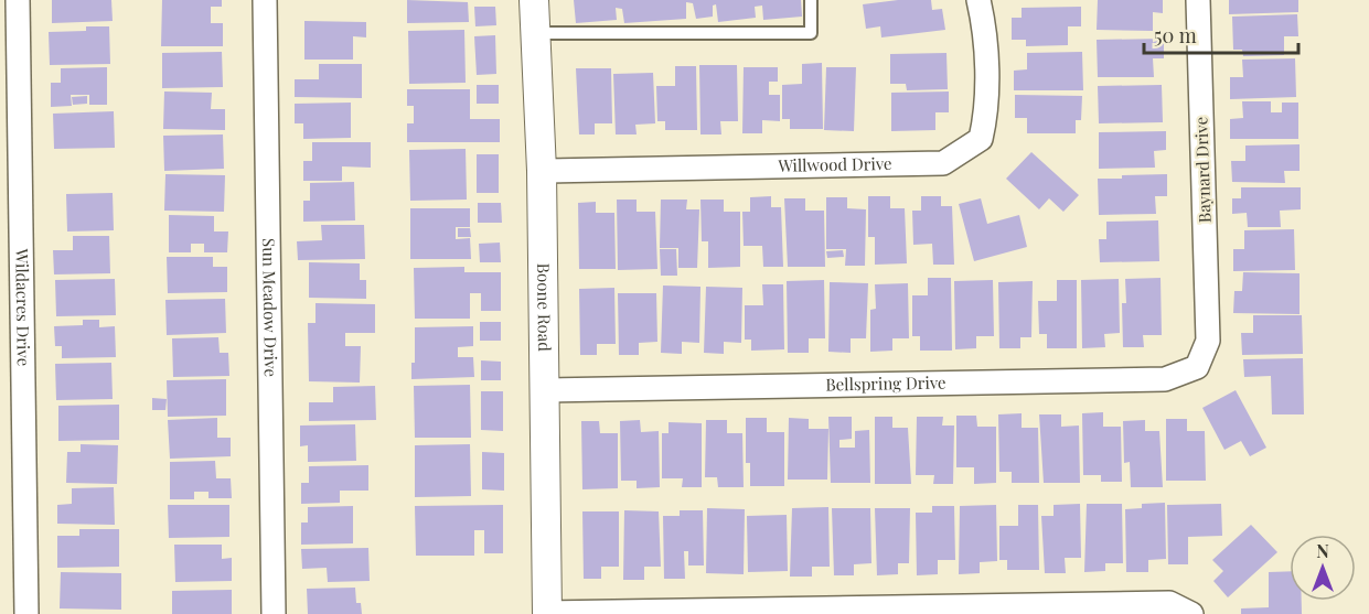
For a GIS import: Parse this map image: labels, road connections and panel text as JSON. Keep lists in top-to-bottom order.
{
  "streets": {
    "street": [
      "Willwood Drive",
      "Baynard Drive",
      "Wildacres Drive",
      "Sun Meadow Drive",
      "Boone Road",
      "Bellspring Drive"
    ]
  },
  "crossings": [
    ["Willwood Drive", "Boone Road"],
    ["Baynard Drive", "Bellspring Drive"],
    ["Boone Road", "Bellspring Drive"]
  ],
  "scale_bar": "50 m",
  "north": "top"
}
